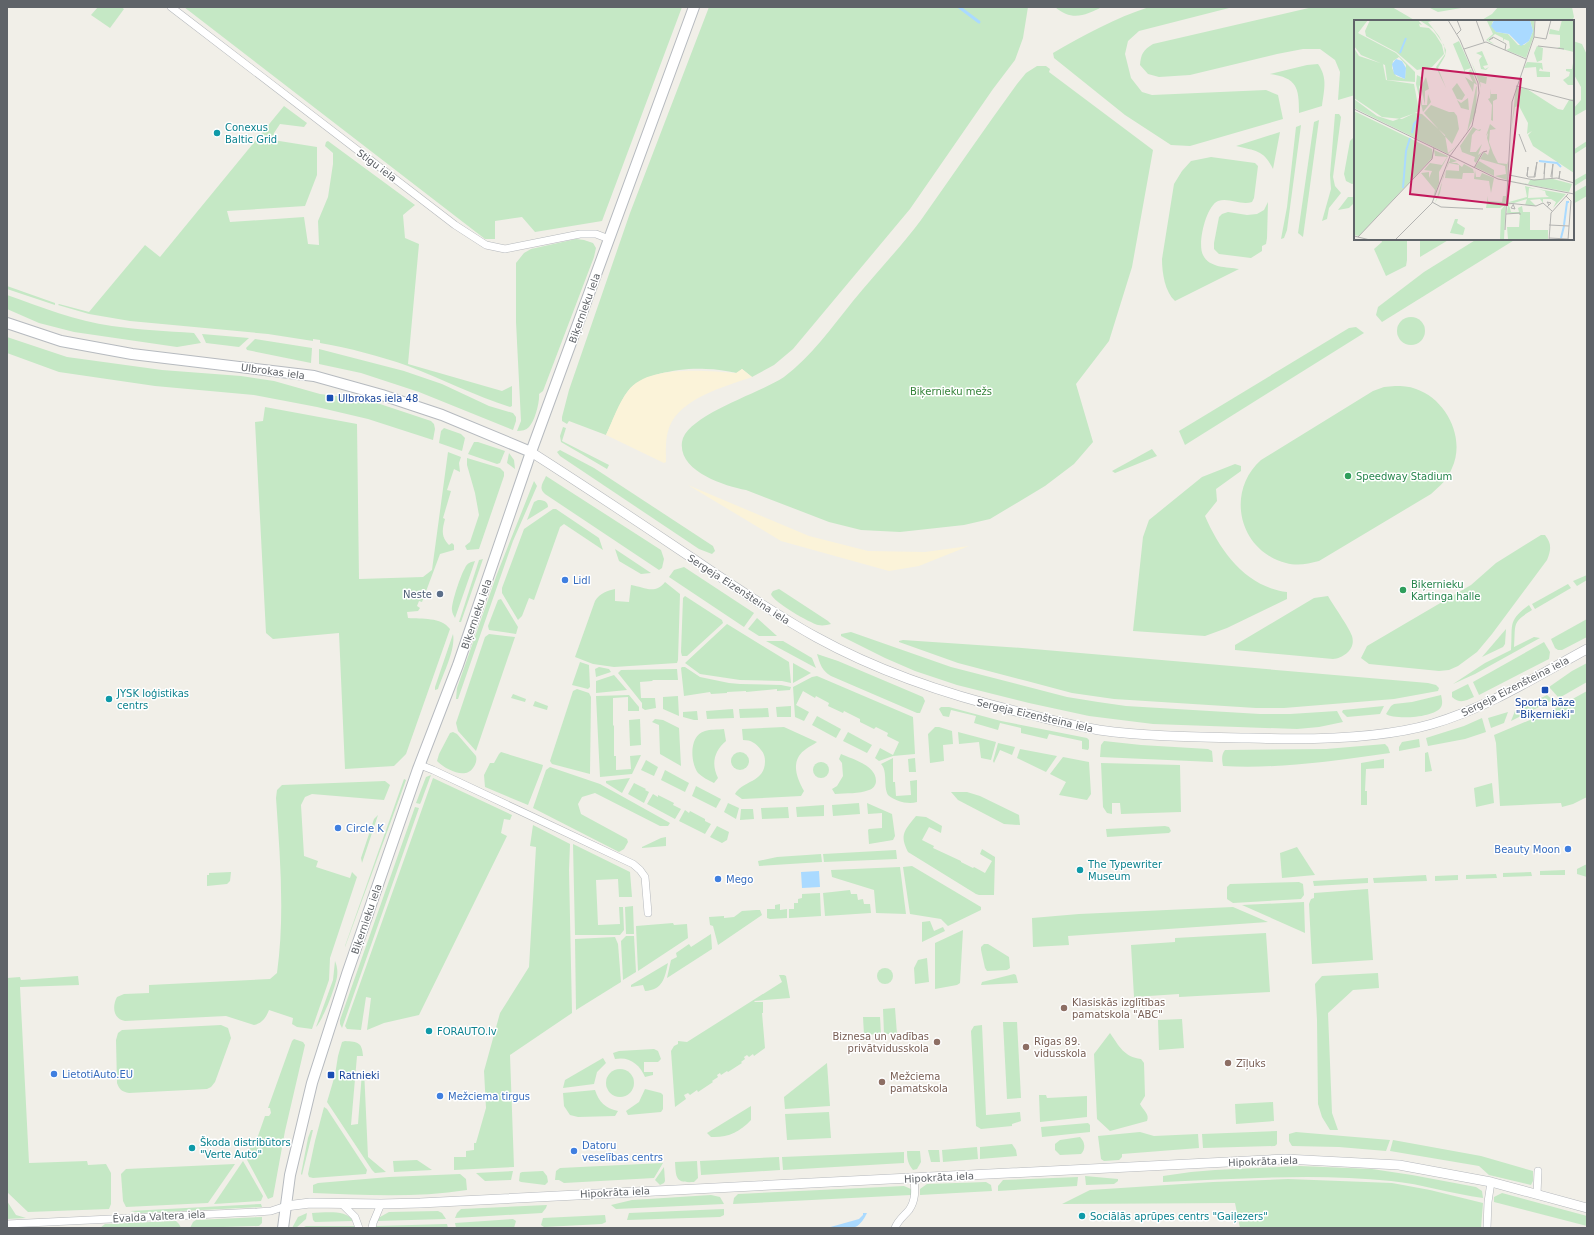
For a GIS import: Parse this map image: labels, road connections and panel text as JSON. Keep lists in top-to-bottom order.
{
  "streets": {
    "main road": ["Biķernieku iela", "Ulbrokas iela"],
    "street": [
      "Stigu iela",
      "Sergeja Eizenšteina iela",
      "Hipokrāta iela",
      "Ēvalda Valtera iela"
    ]
  },
  "crossings": [
    ["Stigu iela", "Biķernieku iela"],
    ["Biķernieku iela", "Ulbrokas iela"],
    ["Biķernieku iela", "Sergeja Eizenšteina iela"],
    ["Biķernieku iela", "Hipokrāta iela"],
    ["Biķernieku iela", "Ēvalda Valtera iela"],
    ["Ulbrokas iela", "Sergeja Eizenšteina iela"],
    ["Hipokrāta iela", "Ēvalda Valtera iela"]
  ],
  "parks": ["Biķernieku mežs"],
  "places": {
    "other": [
      "Conexus Baltic Grid",
      "Speedway Stadium",
      "Lidl",
      "Biķernieku Kartinga halle",
      "Neste",
      "JYSK loģistikas centrs",
      "Circle K",
      "Beauty Moon",
      "The Typewriter Museum",
      "Mego",
      "Klasiskās izglītības pamatskola \"ABC\"",
      "FORAUTO.lv",
      "Biznesa un vadības privātvidusskola",
      "Rīgas 89. vidusskola",
      "Zīļuks",
      "LietotiAuto.EU",
      "Mežciema pamatskola",
      "Mežciema tirgus",
      "Škoda distribūtors \"Verte Auto\"",
      "Datoru veselības centrs",
      "Sociālās aprūpes centrs \"Gaiļezers\""
    ],
    "transit": ["Ulbrokas iela 48", "Sporta bāze \"Biķernieki\"", "Ratnieki"]
  }
}
